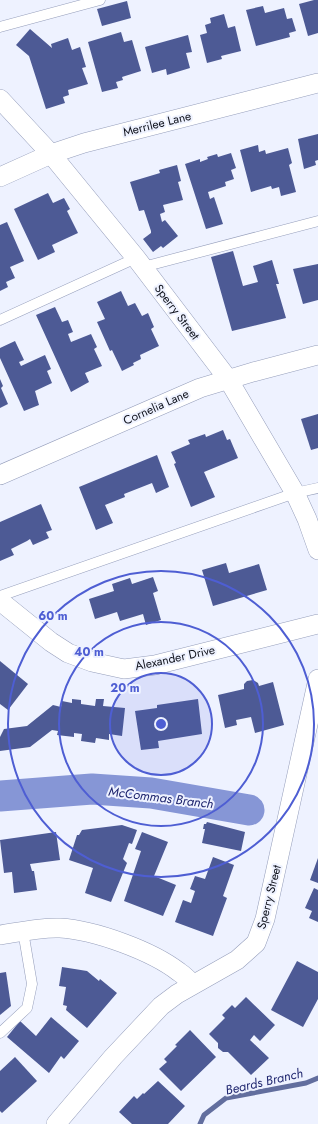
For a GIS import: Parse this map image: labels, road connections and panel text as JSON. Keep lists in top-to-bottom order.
{
  "streets": {
    "street": [
      "Merrilee Lane",
      "Sperry Street",
      "Cornelia Lane",
      "Alexander Drive"
    ]
  },
  "crossings": [
    ["Merrilee Lane", "Sperry Street"],
    ["Sperry Street", "Cornelia Lane"]
  ],
  "water": ["McCommas Branch", "Beards Branch"],
  "rings": ["60 m", "40 m", "20 m"]
}
